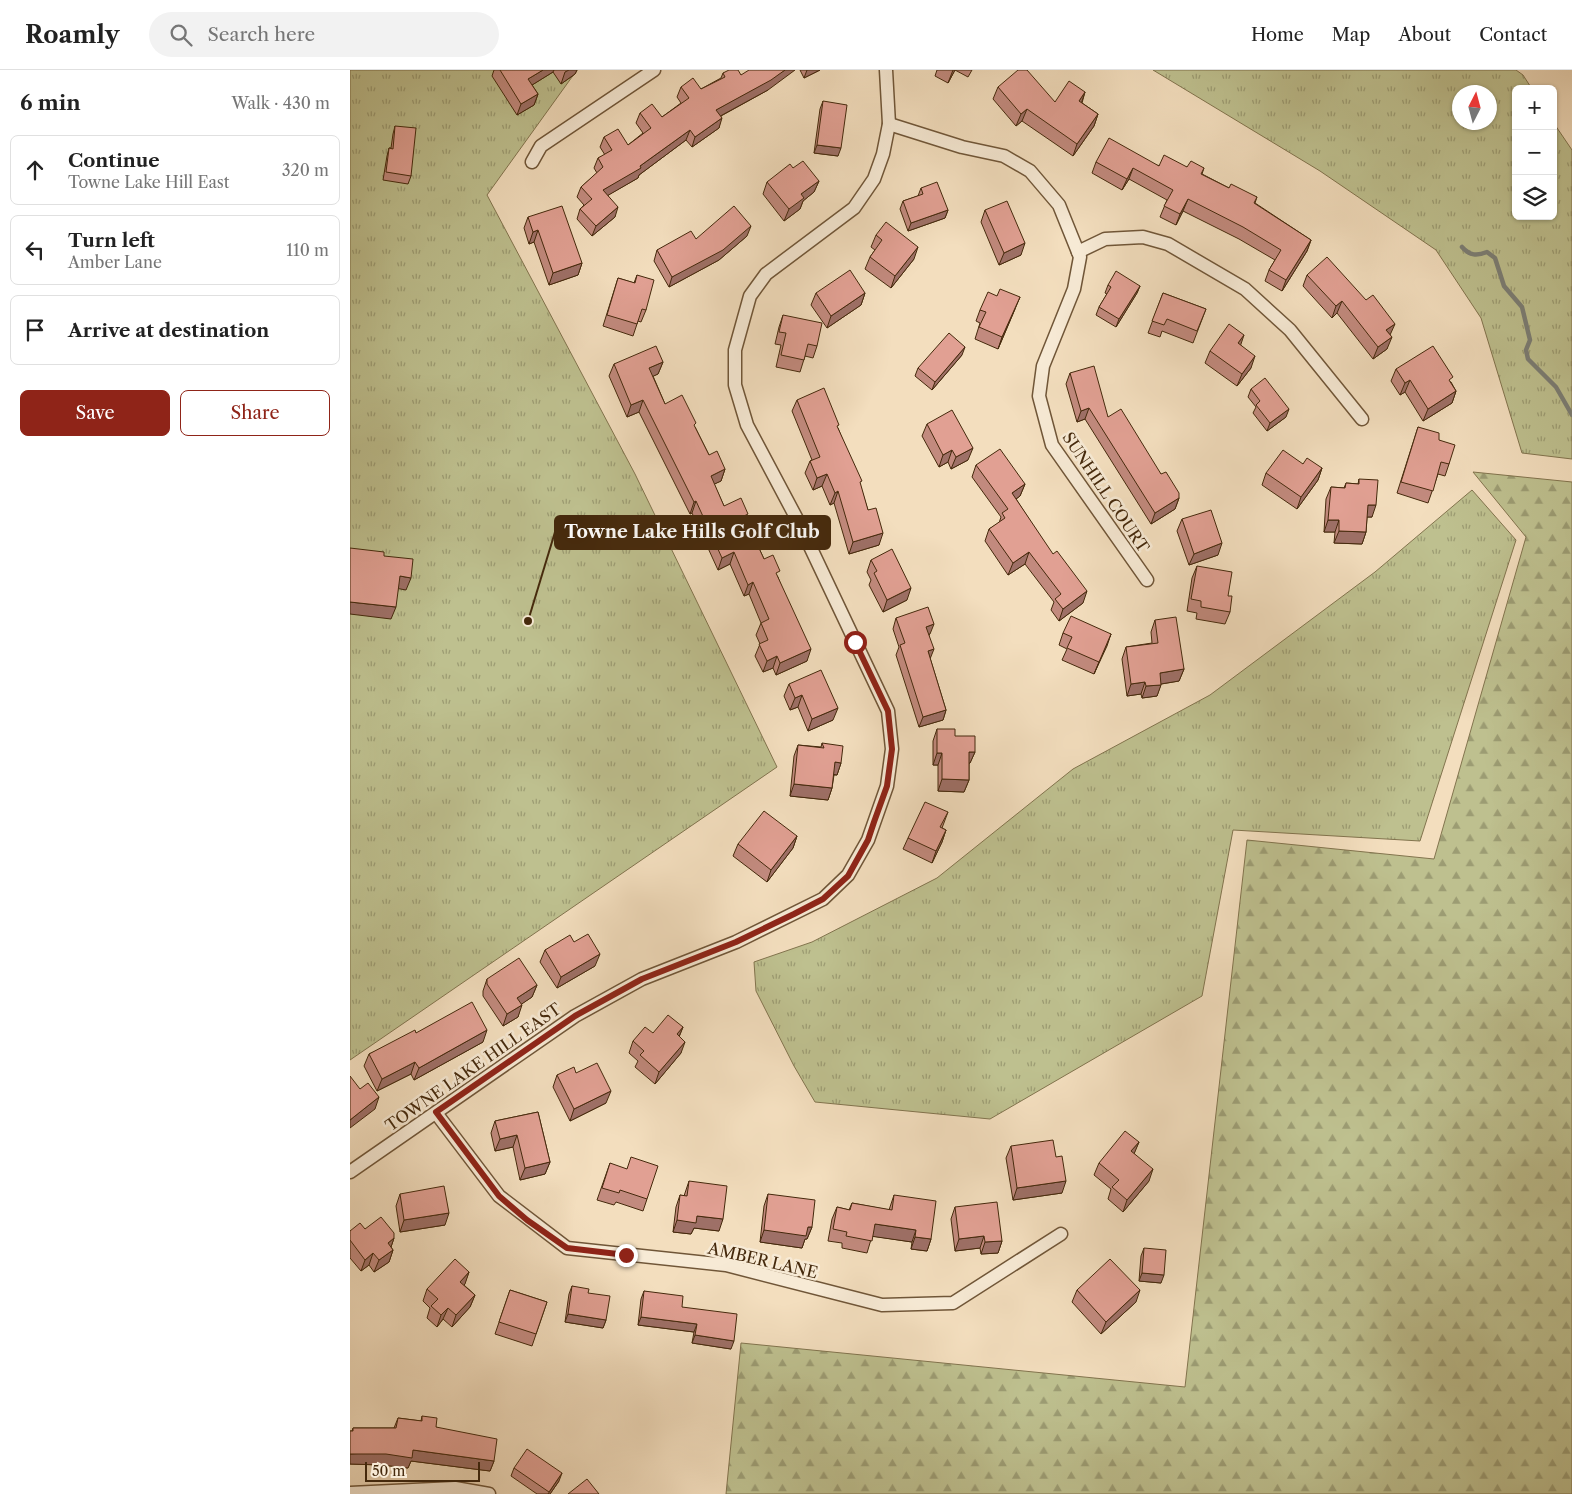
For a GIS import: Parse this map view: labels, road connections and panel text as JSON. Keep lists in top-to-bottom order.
{
  "streets": {
    "street": ["SUNHILL COURT", "TOWNE LAKE HILL EAST", "AMBER LANE"]
  },
  "crossings": [
    ["SUNHILL COURT", "TOWNE LAKE HILL EAST"],
    ["TOWNE LAKE HILL EAST", "AMBER LANE"]
  ],
  "places": ["Towne Lake Hills Golf Club"],
  "scale_bar": "50 m",
  "north": "top",
  "page": {
    "header": "Roamly",
    "search": "Search here",
    "nav": [
      "Home",
      "Map",
      "About",
      "Contact"
    ],
    "heading": ["6 min", "Walk · 430 m"],
    "map_buttons": ["+", "−"],
    "list": [
      ["Continue", "Towne Lake Hill East", "320 m"],
      ["Turn left", "Amber Lane", "110 m"],
      "Arrive at destination"
    ],
    "buttons": ["Save", "Share"],
    "scale": "50 m"
  }
}
